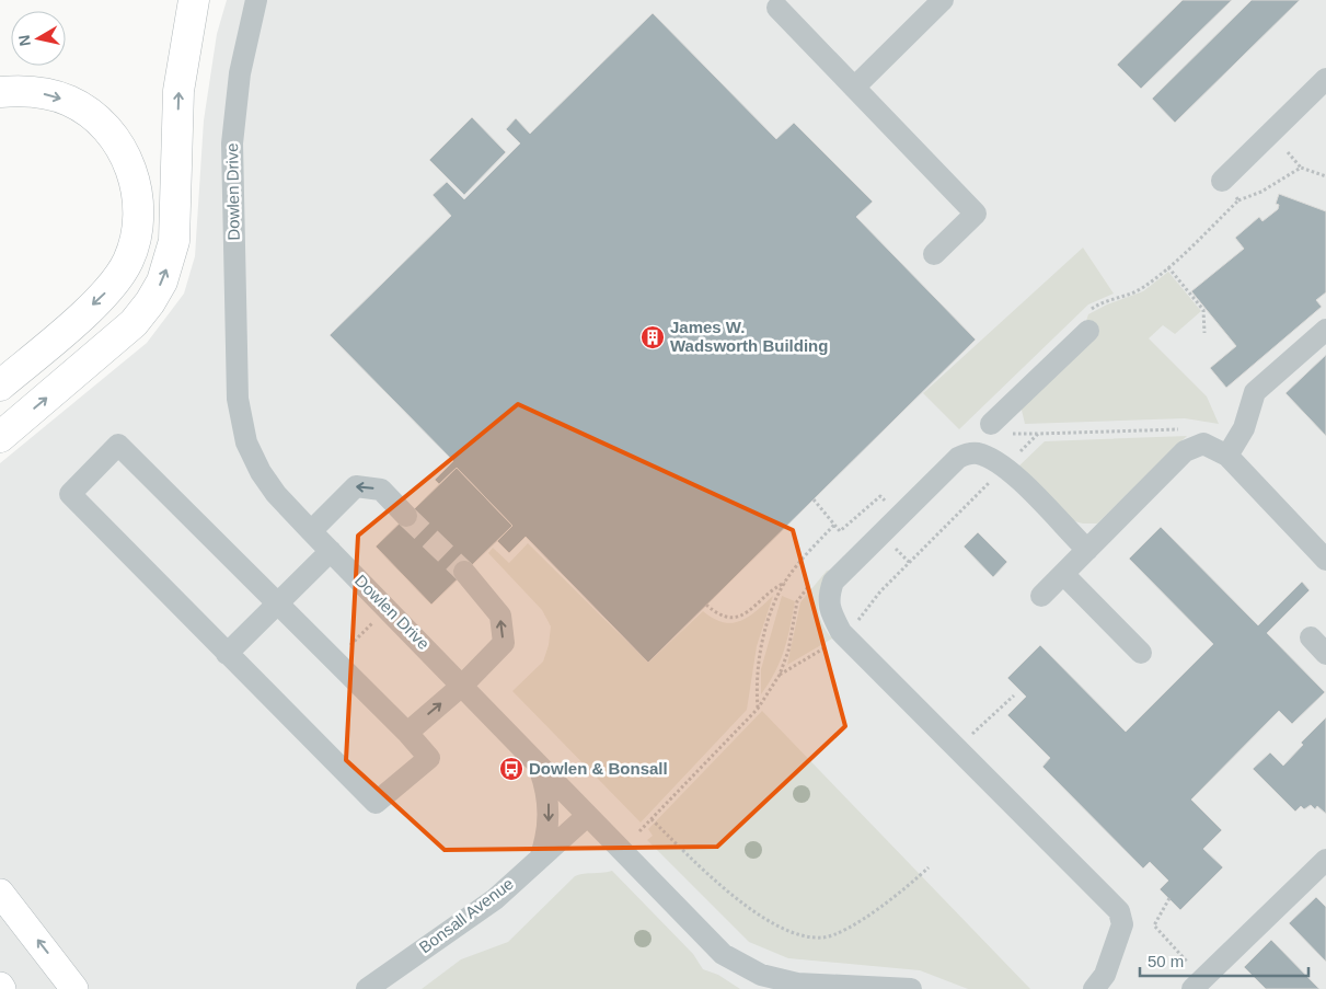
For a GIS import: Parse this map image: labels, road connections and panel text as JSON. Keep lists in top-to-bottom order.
{
  "streets": {
    "street": ["Dowlen Drive", "Bonsall Avenue"]
  },
  "crossings": [
    ["Dowlen Drive", "Bonsall Avenue"]
  ],
  "places": {
    "building": ["James W. Wadsworth Building"],
    "bus stop": ["Dowlen & Bonsall"]
  },
  "scale_bar": "50 m",
  "north": "left"
}
